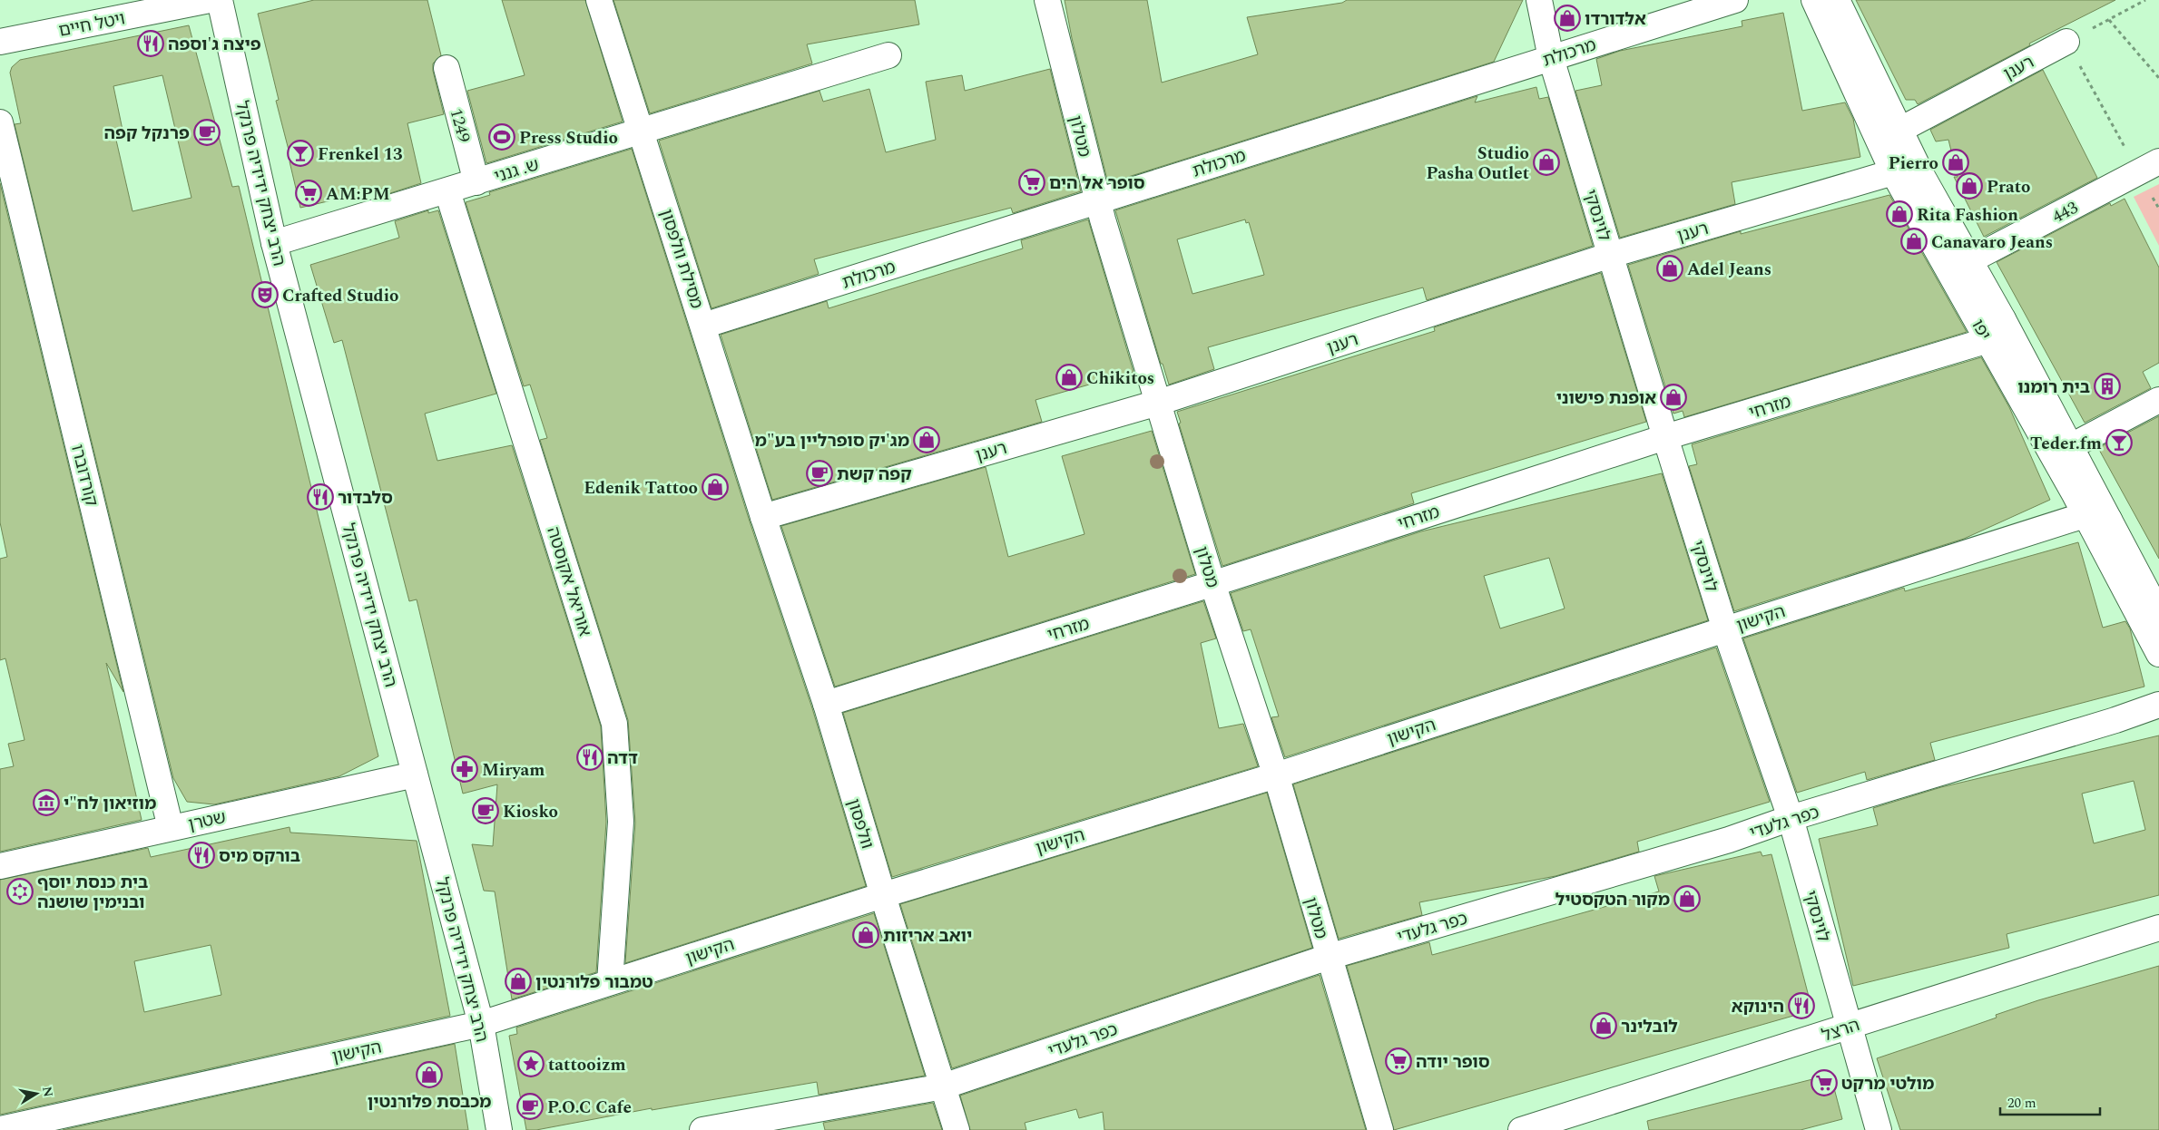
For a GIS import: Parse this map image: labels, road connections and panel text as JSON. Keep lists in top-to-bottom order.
{
  "streets": {
    "street": [
      "ויטל חיים",
      "מרכולת",
      "רענן",
      "1249",
      "מטלון",
      "ש. גנני",
      "הרב יצחק ידידיה פרנקל",
      "443",
      "לוינסקי",
      "מסילת וולפסון",
      "יפו",
      "מזרחי",
      "קורדוברו",
      "אוריאל אקוסטה",
      "הקישון",
      "שטרן",
      "כפר גלעדי",
      "וולפסון",
      "הרצל"
    ]
  },
  "crossings": [
    ["מרכולת", "מטלון"],
    ["מרכולת", "לוינסקי"],
    ["מרכולת", "מסילת וולפסון"],
    ["רענן", "מטלון"],
    ["רענן", "לוינסקי"],
    ["רענן", "מסילת וולפסון"],
    ["רענן", "יפו"],
    ["רענן", "וולפסון"],
    ["1249", "ש. גנני"],
    ["מטלון", "מזרחי"],
    ["מטלון", "הקישון"],
    ["מטלון", "כפר גלעדי"],
    ["ש. גנני", "הרב יצחק ידידיה פרנקל"],
    ["ש. גנני", "מסילת וולפסון"],
    ["ש. גנני", "אוריאל אקוסטה"],
    ["הרב יצחק ידידיה פרנקל", "הקישון"],
    ["הרב יצחק ידידיה פרנקל", "שטרן"],
    ["443", "יפו"],
    ["לוינסקי", "מזרחי"],
    ["לוינסקי", "הקישון"],
    ["לוינסקי", "כפר גלעדי"],
    ["לוינסקי", "הרצל"],
    ["מסילת וולפסון", "וולפסון"],
    ["יפו", "מזרחי"],
    ["יפו", "הקישון"],
    ["מזרחי", "וולפסון"],
    ["קורדוברו", "שטרן"],
    ["אוריאל אקוסטה", "הקישון"],
    ["הקישון", "וולפסון"],
    ["כפר גלעדי", "וולפסון"]
  ],
  "places": {
    "shop": [
      "אלדורדו",
      "Studio Pasha Outlet",
      "Pierro",
      "Prato",
      "Rita Fashion",
      "Canavaro Jeans",
      "Adel Jeans",
      "Chikitos",
      "אופנת פישוני",
      "מג'יק סופרליין בע\"מ",
      "Edenik Tattoo",
      "מקור הטקסטיל",
      "יואב אריזות",
      "טמבור פלורנטין",
      "לובלינר",
      "מכבסת פלורנטין"
    ],
    "restaurant": [
      "פיצה ג'וספה",
      "סלבדור",
      "דדה",
      "בורקס מיס",
      "הינוקא"
    ],
    "cafe": [
      "פרנקל קפה",
      "קפה קשת",
      "Kiosko",
      "P.O.C Cafe"
    ],
    "sports": ["Press Studio"],
    "bar": ["Frenkel 13", "Teder.fm"],
    "supermarket": [
      "סופר אל הים",
      "AM:PM",
      "סופר יודה",
      "מולטי מרקט"
    ],
    "theatre": ["Crafted Studio"],
    "building": ["בית רומנו"],
    "pharmacy": ["Miryam"],
    "museum": ["מוזיאון לח\"י"],
    "synagogue": ["בית כנסת יוסף ובנימין שושנה"],
    "place": ["tattooizm"]
  },
  "scale_bar": "20 m",
  "north": "right"
}
